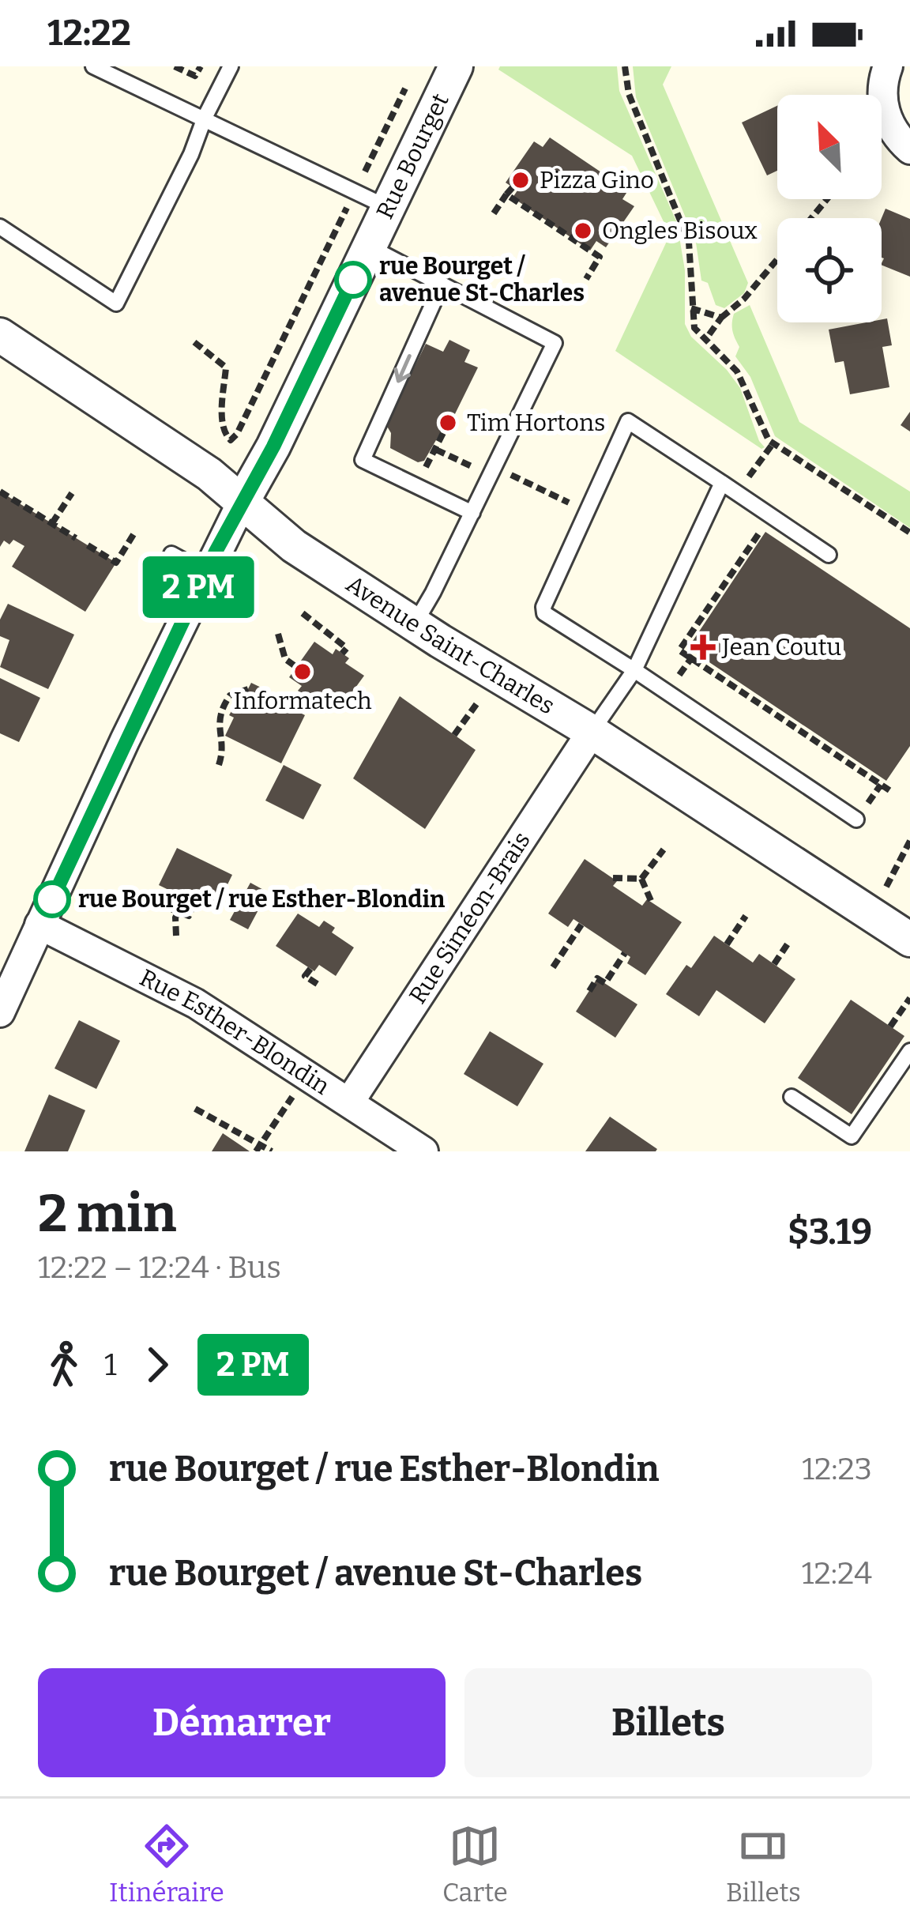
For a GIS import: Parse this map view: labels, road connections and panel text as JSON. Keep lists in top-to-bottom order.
{
  "streets": {
    "street": [
      "Rue Bourget",
      "Avenue Saint-Charles",
      "Rue Siméon-Brais",
      "Rue Esther-Blondin"
    ]
  },
  "crossings": [
    ["Rue Bourget", "Avenue Saint-Charles"],
    ["Rue Bourget", "Rue Esther-Blondin"],
    ["Avenue Saint-Charles", "Rue Siméon-Brais"],
    ["Rue Siméon-Brais", "Rue Esther-Blondin"]
  ],
  "places": {
    "other": [
      "Pizza Gino",
      "Ongles Bisoux",
      "rue Bourget / avenue St-Charles",
      "Tim Hortons",
      "Informatech",
      "rue Bourget / rue Esther-Blondin"
    ],
    "health": ["Jean Coutu"]
  },
  "north": "top left",
  "page": {
    "status": "12:22",
    "on_map": "2 PM",
    "heading": ["2 min", "12:22 – 12:24 · Bus", "$3.19"],
    "legs": ["1", "2 PM"],
    "list": [
      {
        "name": "rue Bourget / rue Esther-Blondin",
        "value": "12:23"
      },
      {
        "name": "rue Bourget / avenue St-Charles",
        "value": "12:24"
      }
    ],
    "buttons": ["Démarrer", "Billets"],
    "tabs": ["Itinéraire", "Carte", "Billets"]
  }
}
